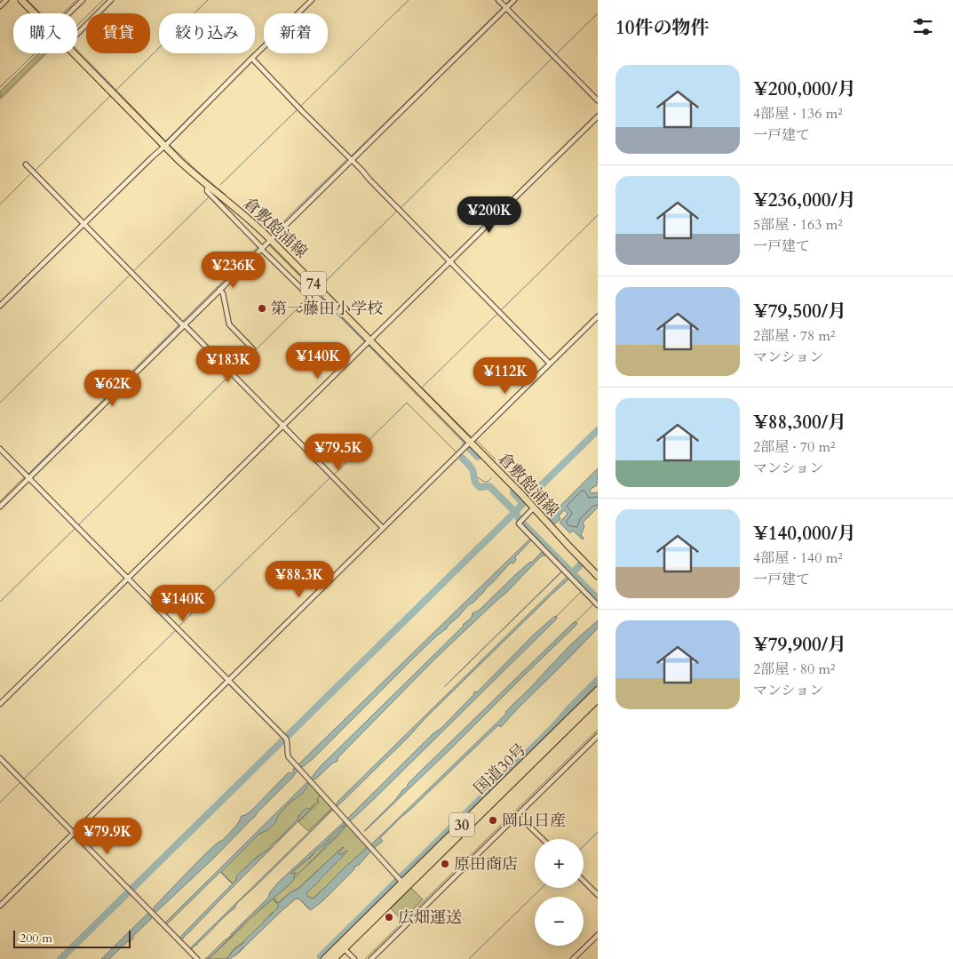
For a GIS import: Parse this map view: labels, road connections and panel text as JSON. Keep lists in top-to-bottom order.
{
  "streets": {
    "highway": ["国道30号", "30"],
    "main road": ["倉敷飽浦線", "74"]
  },
  "places": [
    "第一藤田小学校",
    "岡山日産",
    "原田商店",
    "広畑運送"
  ],
  "scale_bar": "200 m",
  "page": {
    "heading": "10件の物件",
    "chip": [
      "購入",
      "賃貸",
      "絞り込み",
      "新着"
    ],
    "list": [
      {
        "name": "¥200,000/月",
        "note": "4部屋 · 136 m² · 一戸建て"
      },
      {
        "name": "¥236,000/月",
        "note": "5部屋 · 163 m² · 一戸建て"
      },
      {
        "name": "¥79,500/月",
        "note": "2部屋 · 78 m² · マンション"
      },
      {
        "name": "¥88,300/月",
        "note": "2部屋 · 70 m² · マンション"
      },
      {
        "name": "¥140,000/月",
        "note": "4部屋 · 140 m² · 一戸建て"
      },
      {
        "name": "¥79,900/月",
        "note": "2部屋 · 80 m² · マンション"
      }
    ],
    "price": [
      "¥200K",
      "¥236K",
      "¥140K",
      "¥183K",
      "¥112K",
      "¥62K",
      "¥79.5K",
      "¥88.3K",
      "¥140K",
      "¥79.9K"
    ],
    "map_buttons": ["+", "−"],
    "scale": "200 m"
  }
}
